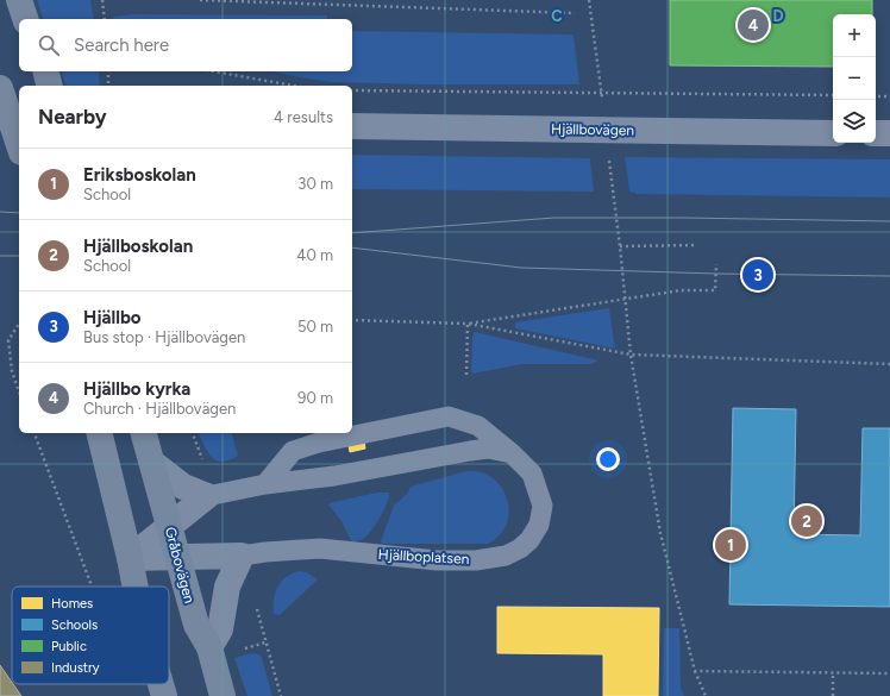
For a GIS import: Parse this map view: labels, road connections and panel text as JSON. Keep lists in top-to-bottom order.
{
  "streets": {
    "main road": ["Gråbovägen"],
    "street": ["Hjällbovägen", "Hjällboplatsen"]
  },
  "crossings": [
    ["Hjällboplatsen", "Gråbovägen"]
  ],
  "legend": [
    "Homes",
    "Schools",
    "Public",
    "Industry"
  ],
  "page": {
    "pins": [
      "4",
      "3",
      "2",
      "1"
    ],
    "map_buttons": ["+", "−"],
    "search": "Search here",
    "heading": ["Nearby", "4 results"],
    "list": [
      {
        "mark": "1",
        "name": "Eriksboskolan",
        "note": "School",
        "value": "30 m"
      },
      {
        "mark": "2",
        "name": "Hjällboskolan",
        "note": "School",
        "value": "40 m"
      },
      {
        "mark": "3",
        "name": "Hjällbo",
        "note": "Bus stop · Hjällbovägen",
        "value": "50 m"
      },
      {
        "mark": "4",
        "name": "Hjällbo kyrka",
        "note": "Church · Hjällbovägen",
        "value": "90 m"
      }
    ]
  },
  "grid": {
    "columns": ["C", "D"]
  }
}
